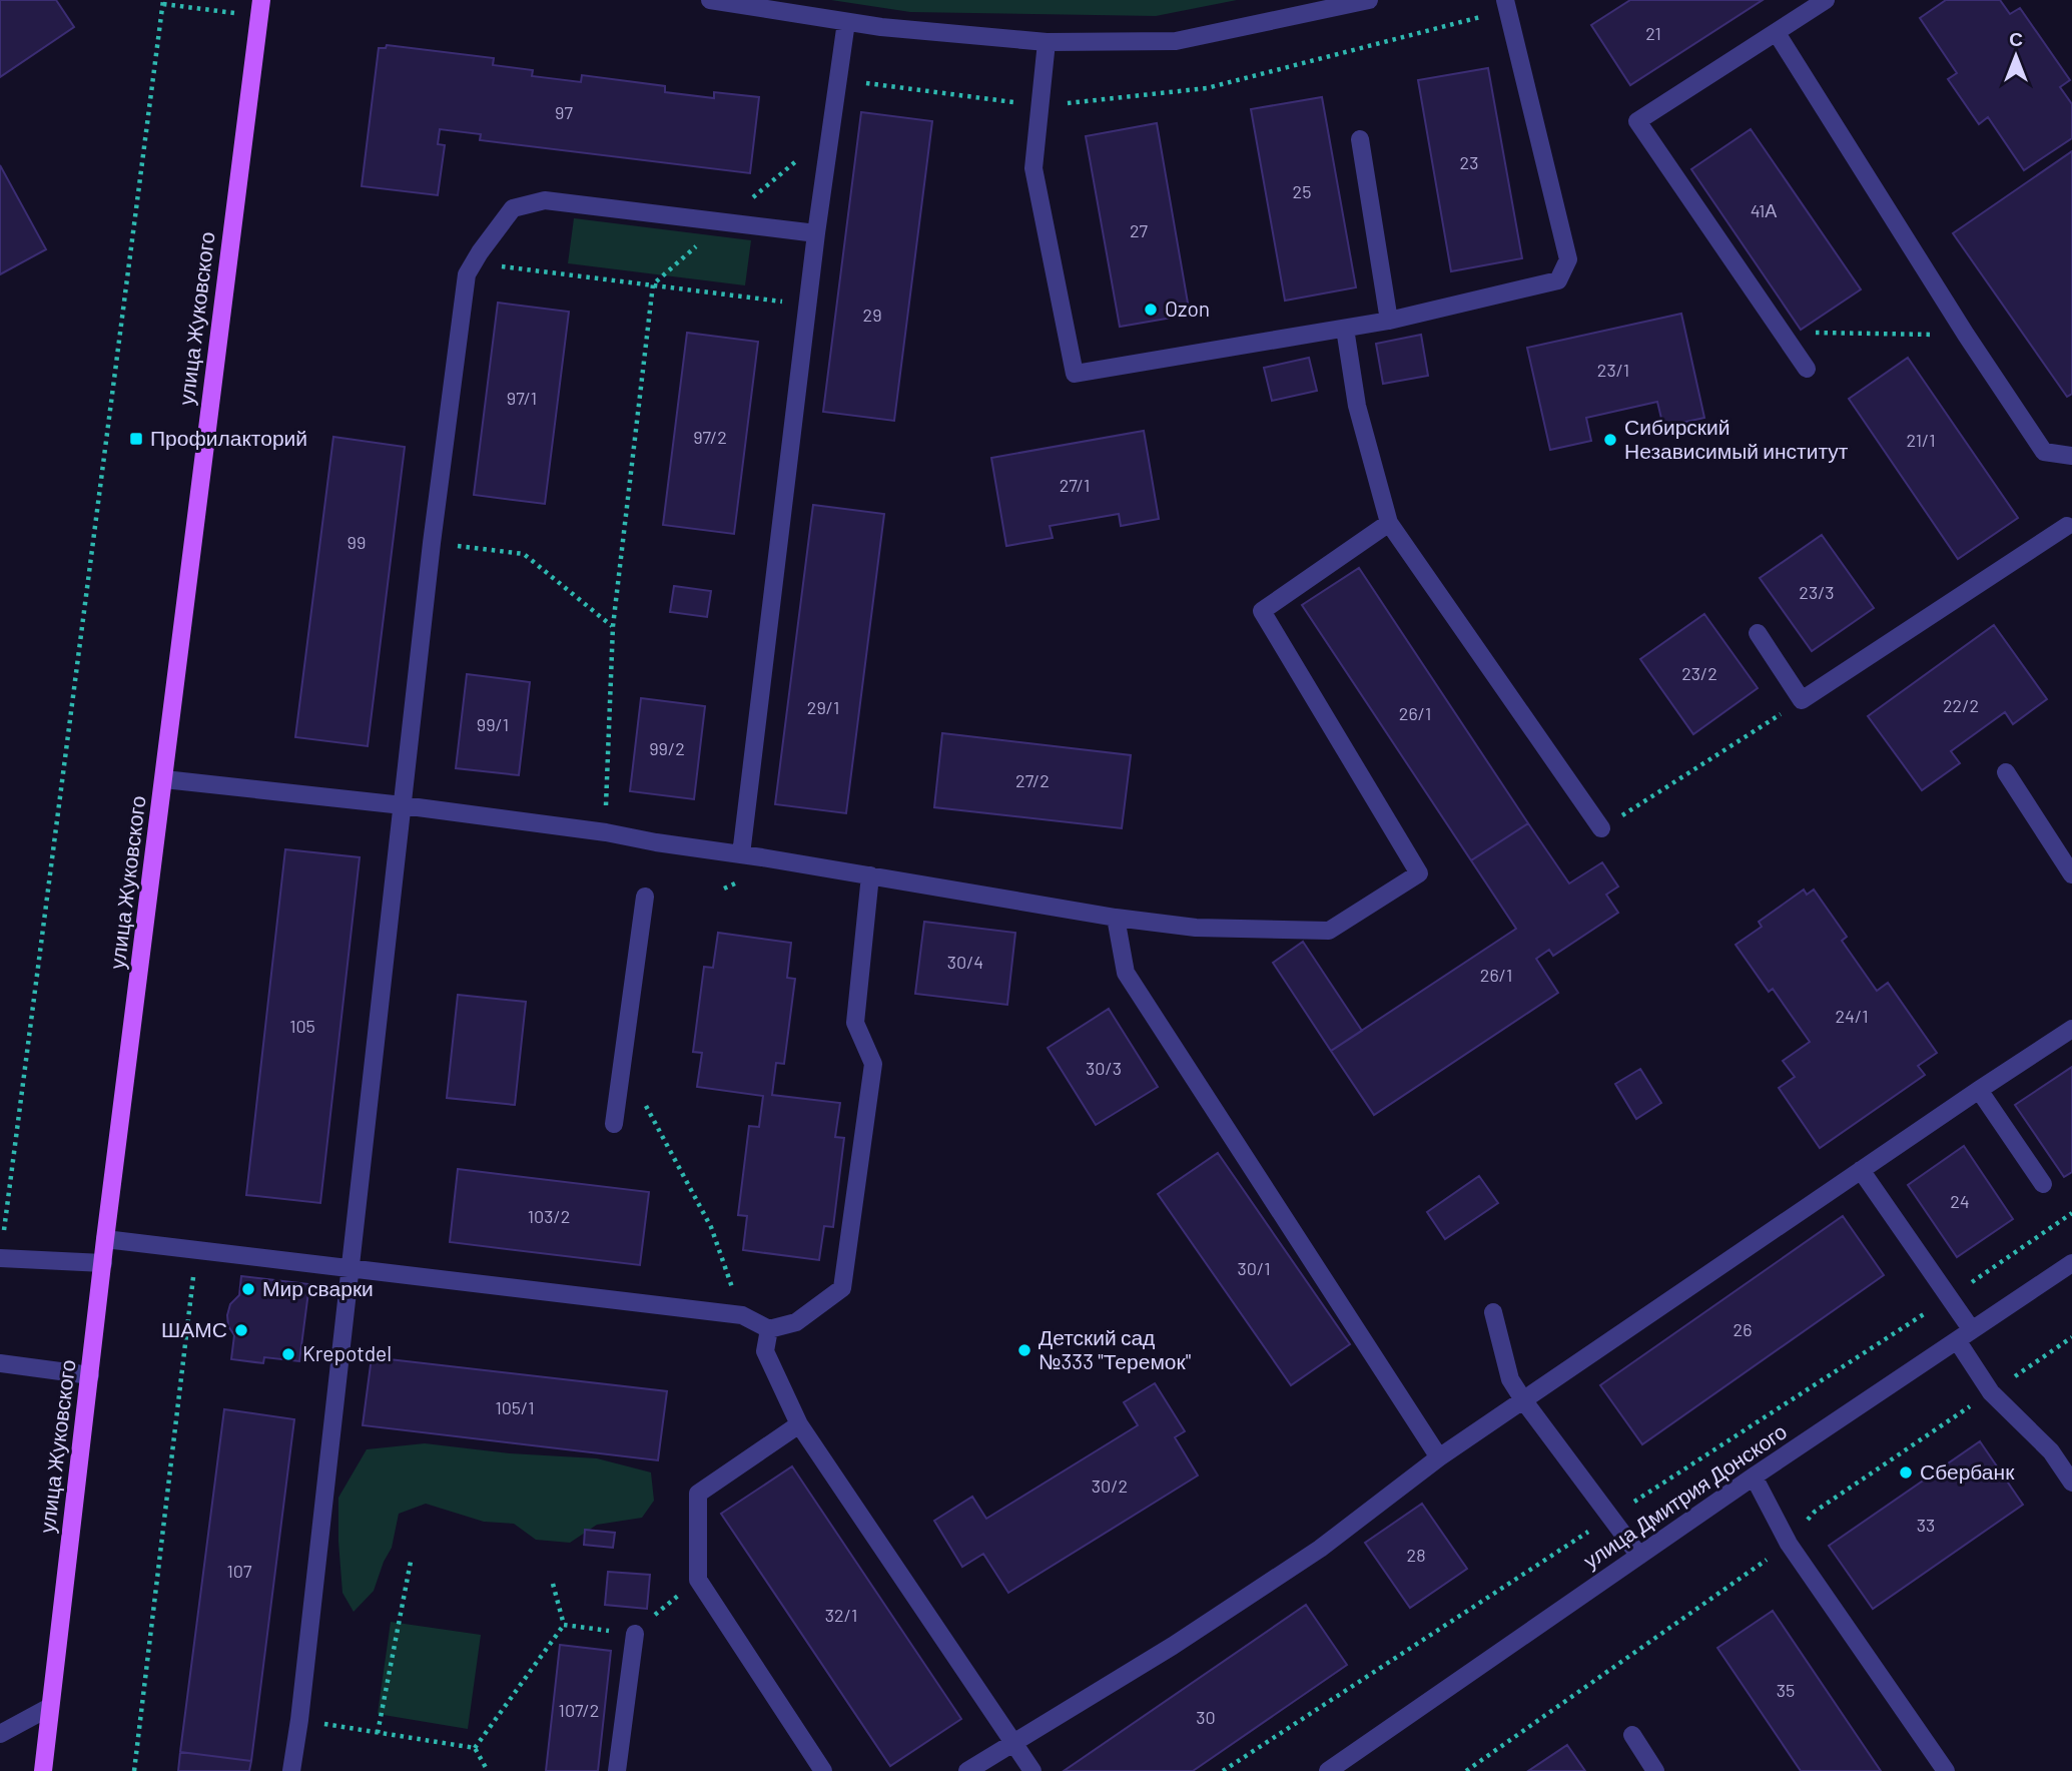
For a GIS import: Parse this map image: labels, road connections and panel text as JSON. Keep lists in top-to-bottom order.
{
  "streets": {
    "main road": ["улица Жуковского"],
    "street": ["улица Дмитрия Донского"]
  },
  "places": {
    "other": [
      "Ozon",
      "Сибирский Независимый институт",
      "Мир сварки",
      "ШАМС",
      "Детский сад №333 \"Теремок\"",
      "Krepotdel",
      "Сбербанк"
    ],
    "transit": ["Профилакторий"]
  },
  "house_numbers": [
    "21",
    "97",
    "23",
    "25",
    "41А",
    "27",
    "29",
    "23/1",
    "97/1",
    "97/2",
    "21/1",
    "27/1",
    "99",
    "23/3",
    "23/2",
    "22/2",
    "29/1",
    "26/1",
    "99/1",
    "99/2",
    "27/2",
    "30/4",
    "26/1",
    "24/1",
    "105",
    "30/3",
    "24",
    "103/2",
    "30/1",
    "26",
    "105/1",
    "30/2",
    "33",
    "28",
    "107",
    "32/1",
    "35",
    "107/2",
    "30"
  ],
  "north": "top"
}
